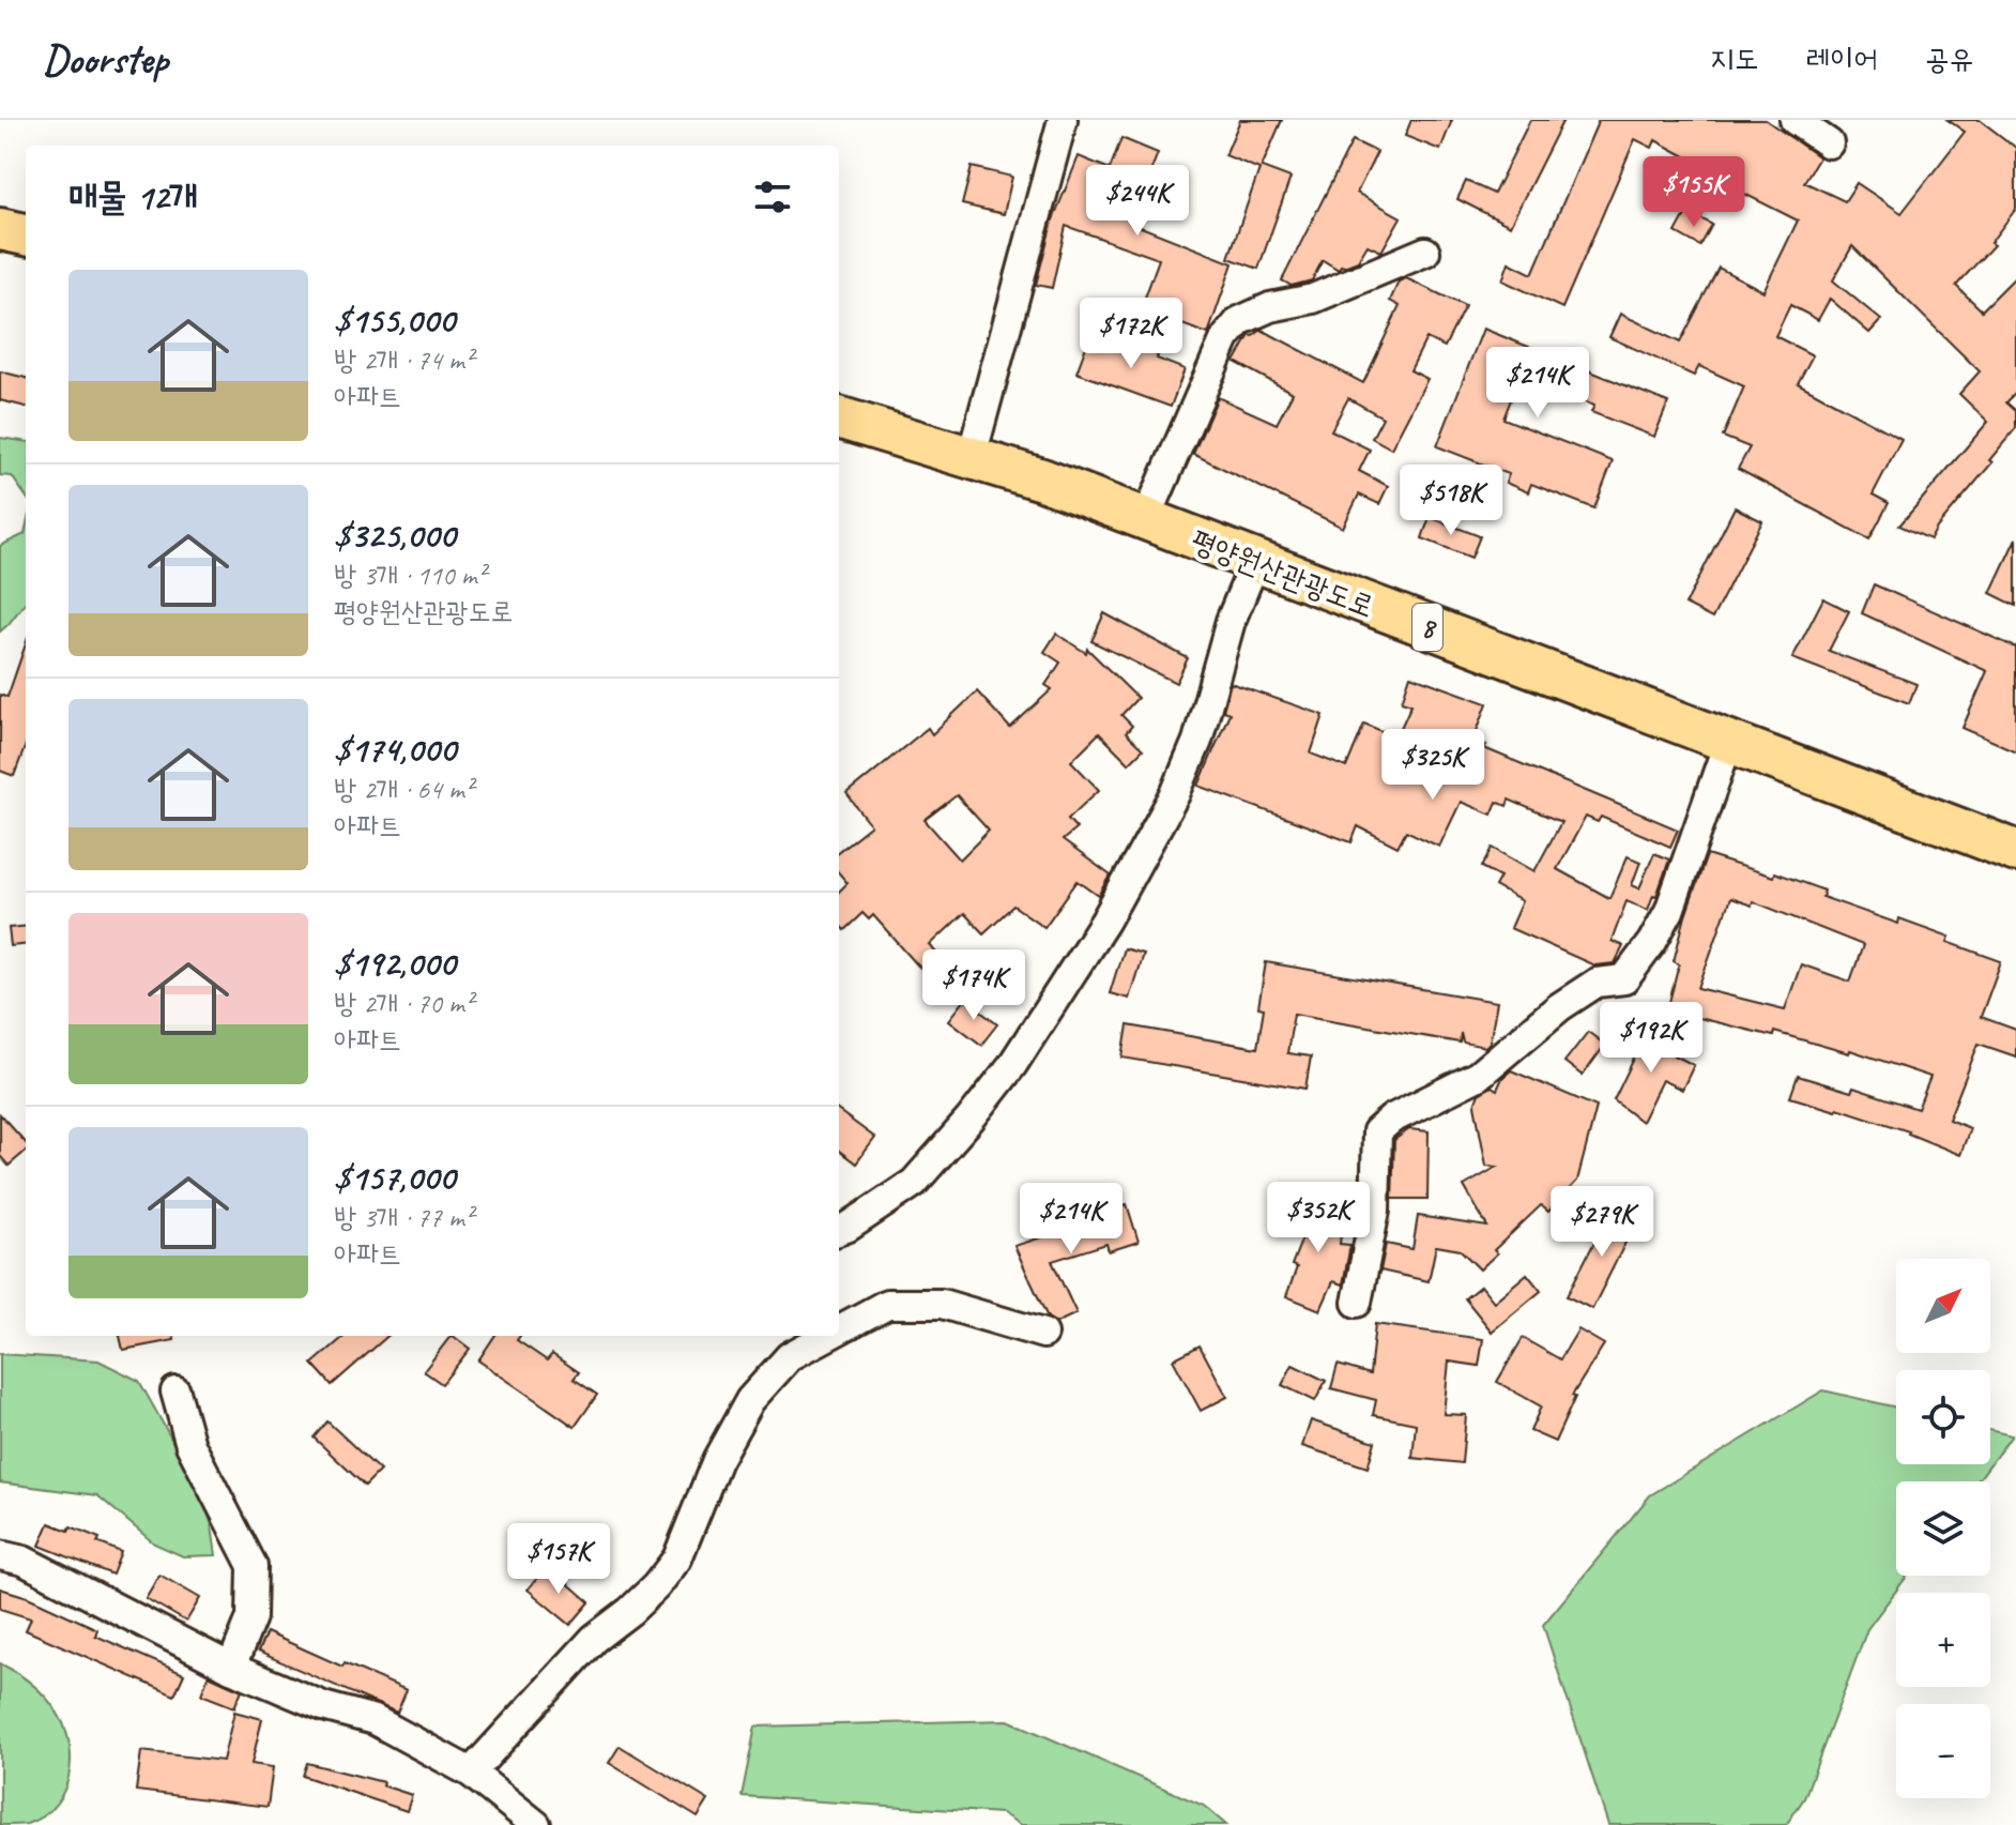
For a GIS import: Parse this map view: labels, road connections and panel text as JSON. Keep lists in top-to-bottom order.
{
  "streets": {
    "highway": ["평양원산관광도로", "8"]
  },
  "north": "top right",
  "page": {
    "header": "Doorstep",
    "nav": ["지도", "레이어", "공유"],
    "heading": "매물 12개",
    "price": [
      "$155K",
      "$244K",
      "$172K",
      "$214K",
      "$518K",
      "$325K",
      "$174K",
      "$192K",
      "$352K",
      "$214K",
      "$279K",
      "$157K"
    ],
    "list": [
      {
        "name": "$155,000",
        "note": "방 2개 · 74 m² · 아파트"
      },
      {
        "name": "$325,000",
        "note": "방 3개 · 110 m² · 평양원산관광도로"
      },
      {
        "name": "$174,000",
        "note": "방 2개 · 64 m² · 아파트"
      },
      {
        "name": "$192,000",
        "note": "방 2개 · 70 m² · 아파트"
      },
      {
        "name": "$157,000",
        "note": "방 3개 · 77 m² · 아파트"
      }
    ],
    "map_buttons": ["+", "−"]
  }
}
